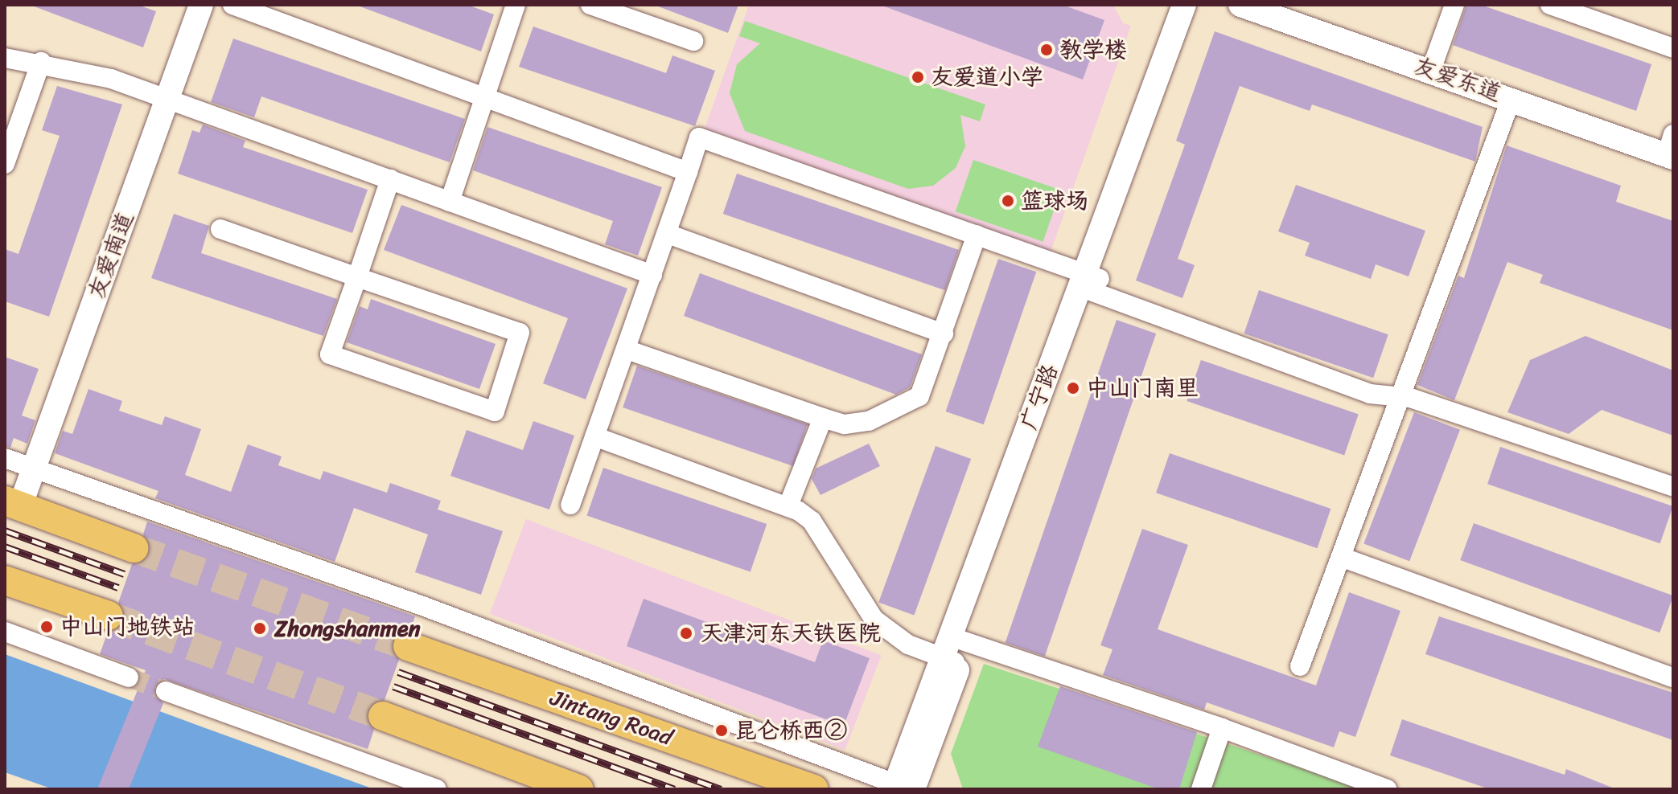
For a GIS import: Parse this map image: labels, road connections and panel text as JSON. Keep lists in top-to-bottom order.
{
  "streets": {
    "main road": ["Jintang Road"],
    "street": ["友爱东道", "友爱南道", "广宁路"]
  },
  "places": [
    "教学楼",
    "友爱道小学",
    "篮球场",
    "中山门南里",
    "中山门地铁站",
    "Zhongshanmen",
    "天津河东天铁医院",
    "昆仑桥西②"
  ]
}
